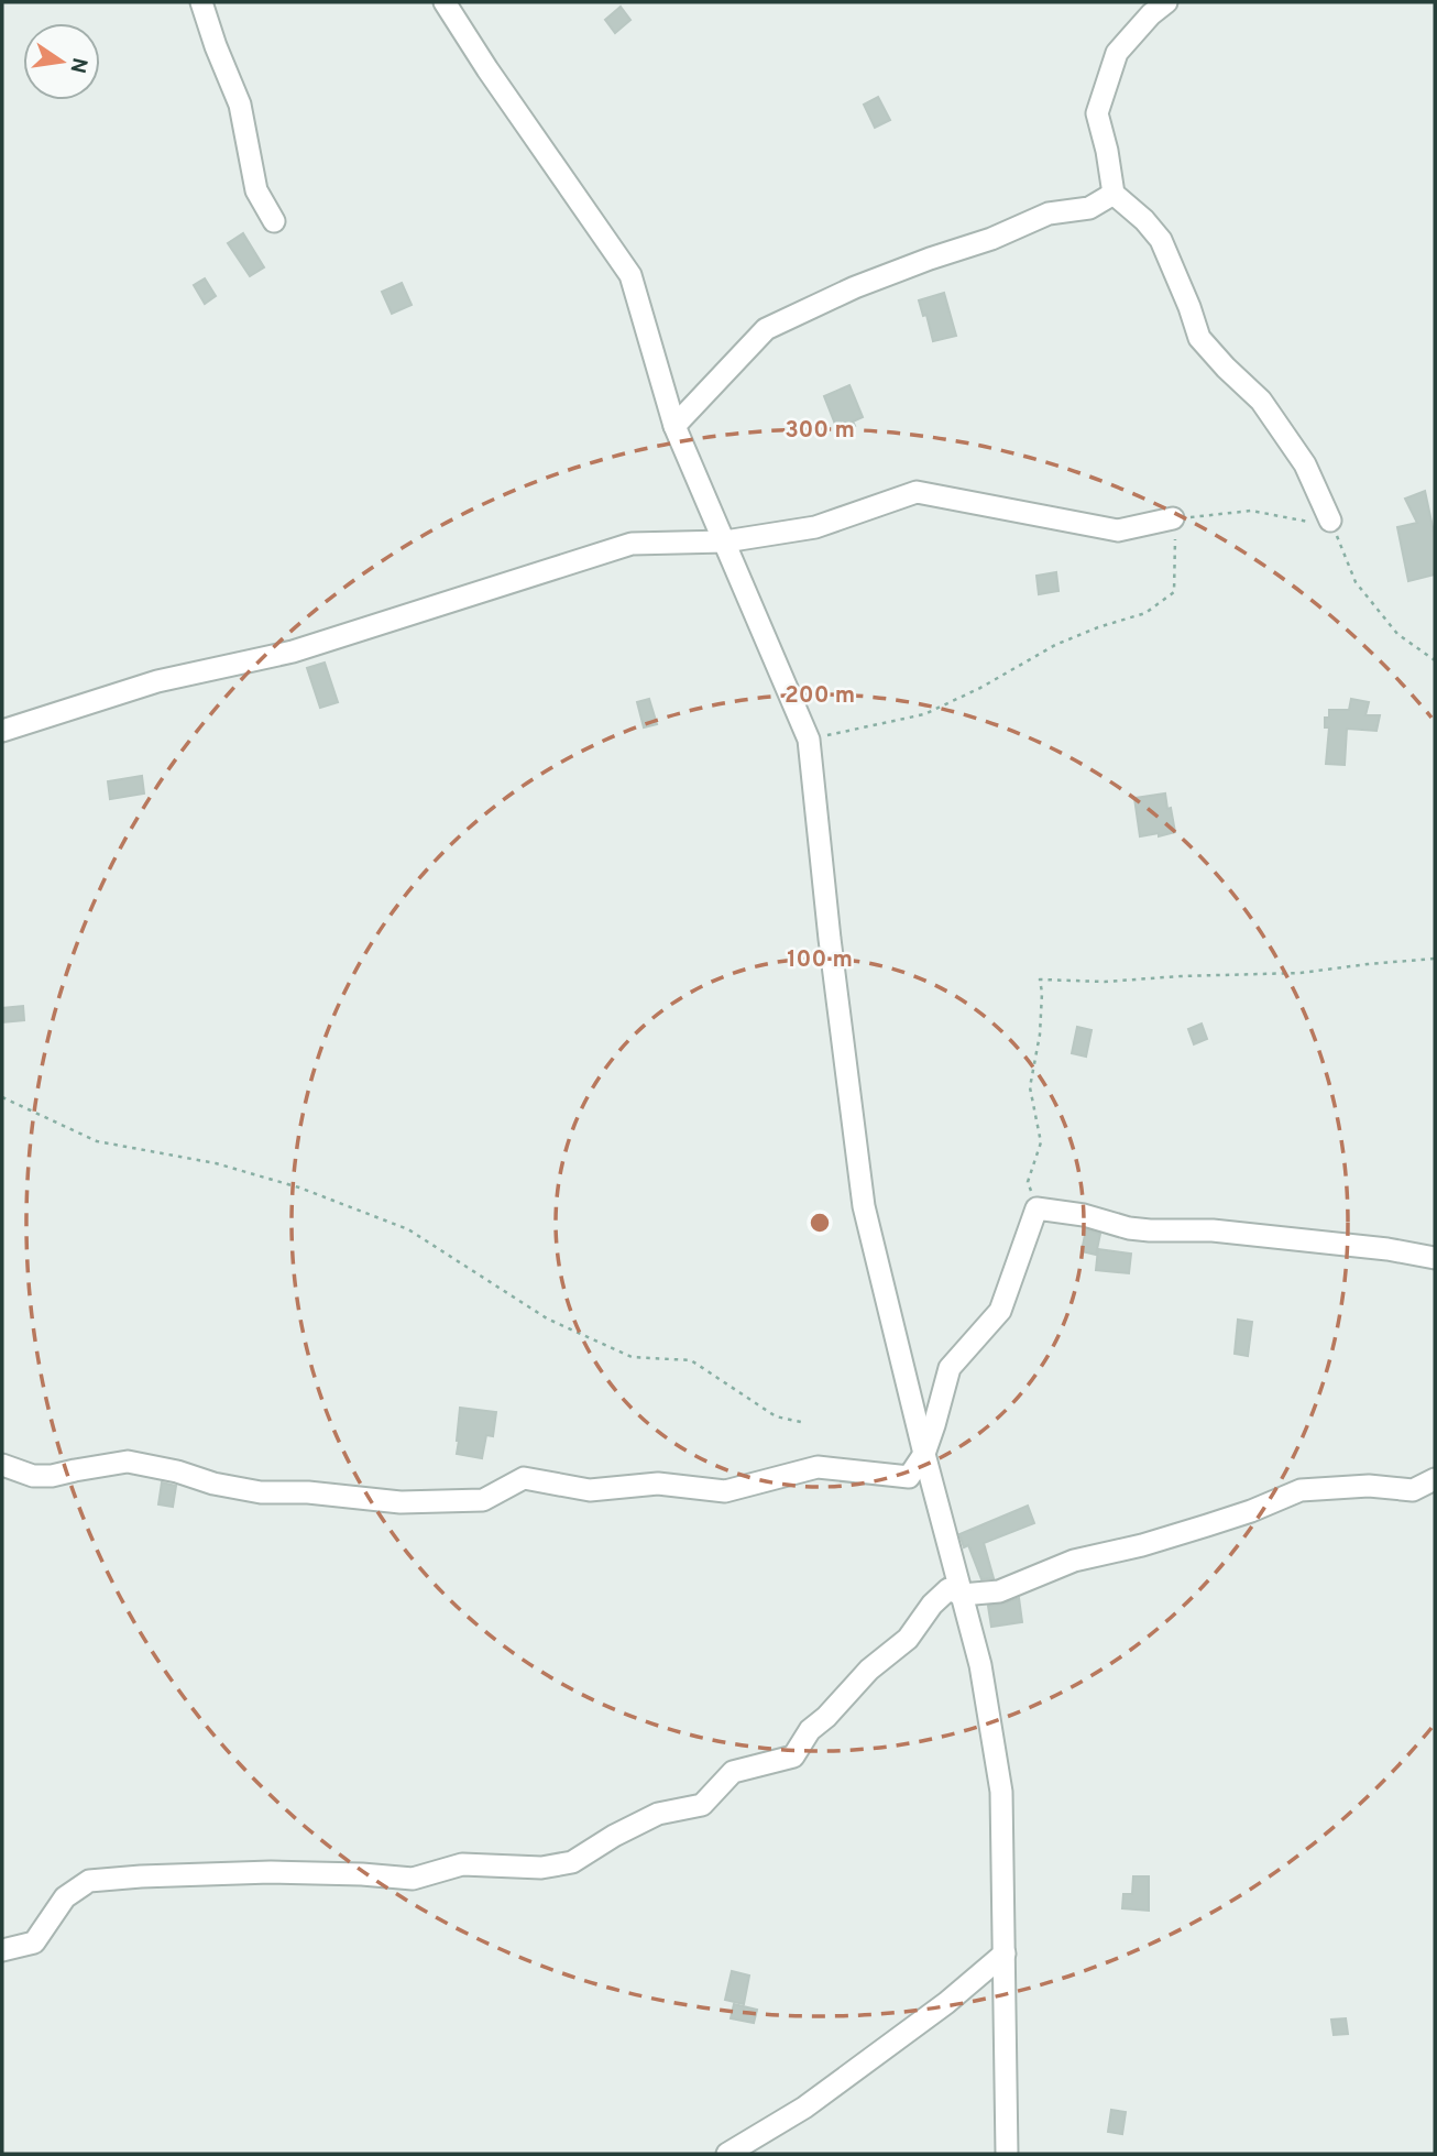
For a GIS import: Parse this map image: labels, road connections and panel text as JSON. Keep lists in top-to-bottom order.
{
  "north": "right",
  "rings": ["300 m", "200 m", "100 m"]
}
